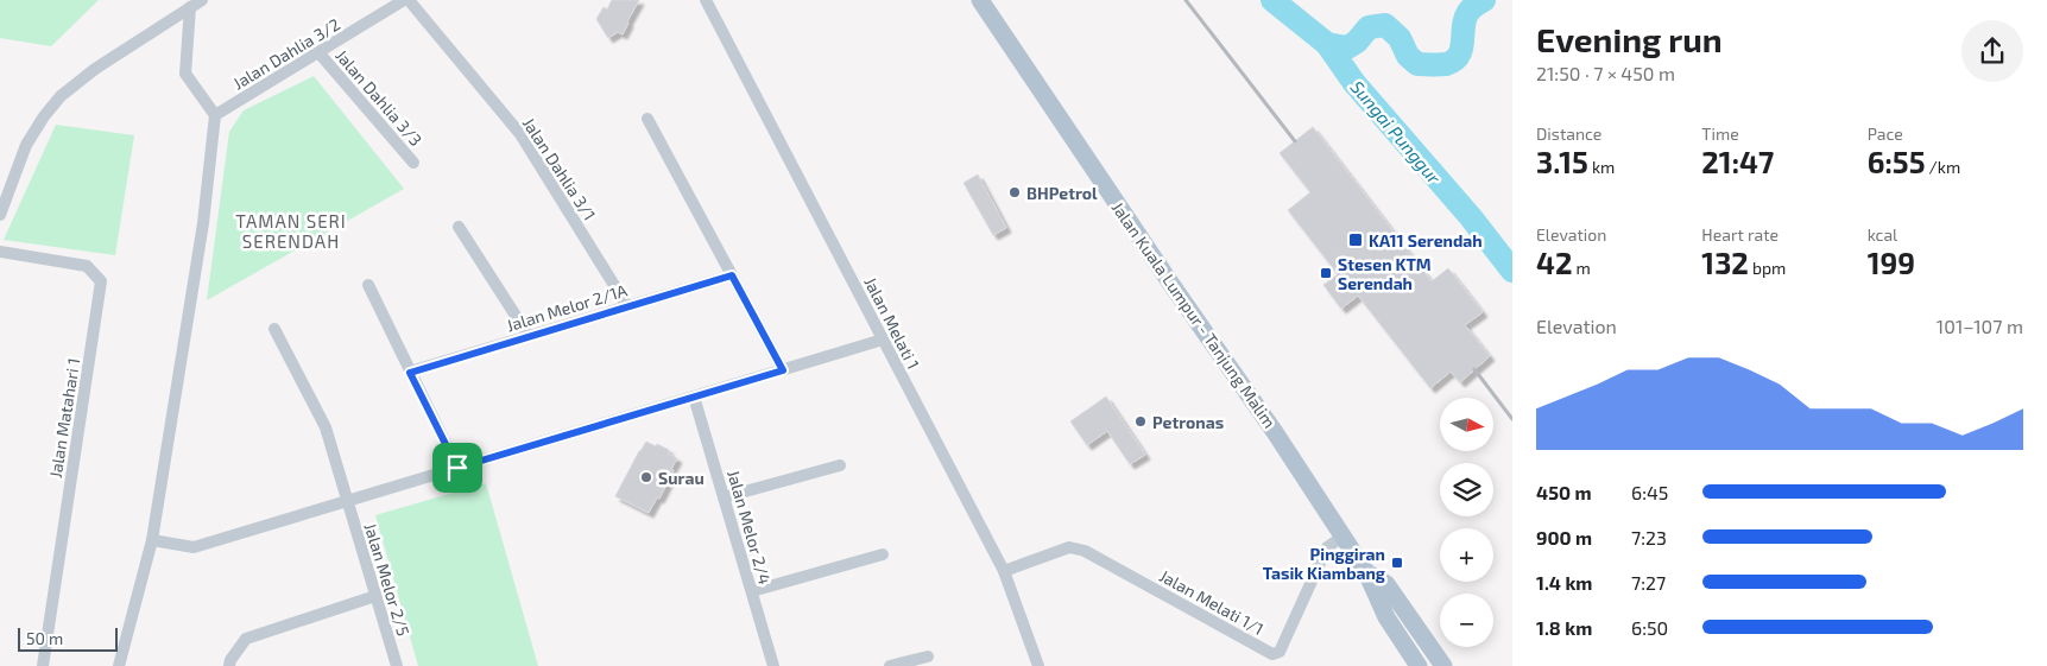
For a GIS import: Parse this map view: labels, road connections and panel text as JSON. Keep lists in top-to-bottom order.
{
  "streets": {
    "main road": ["Jalan Kuala Lumpur - Tanjung Malim"],
    "street": [
      "Jalan Dahlia 3/2",
      "Jalan Dahlia 3/3",
      "Jalan Dahlia 3/1",
      "Jalan Melor 2/1A",
      "Jalan Melati 1",
      "Jalan Matahari 1",
      "Jalan Melor 2/4",
      "Jalan Melor 2/5",
      "Jalan Melati 1/1"
    ]
  },
  "crossings": [
    ["Jalan Dahlia 3/2", "Jalan Dahlia 3/3"],
    ["Jalan Dahlia 3/2", "Jalan Dahlia 3/1"],
    ["Jalan Dahlia 3/1", "Jalan Melor 2/1A"],
    ["Jalan Kuala Lumpur - Tanjung Malim", "Jalan Melati 1/1"],
    ["Jalan Melati 1", "Jalan Melati 1/1"]
  ],
  "districts": ["TAMAN SERI SERENDAH"],
  "water": ["Sungai Punggur"],
  "places": {
    "other": ["BHPetrol", "Petronas", "Surau"],
    "transit": ["KA11 Serendah", "Stesen KTM Serendah", "Pinggiran Tasik Kiambang"]
  },
  "scale_bar": "50 m",
  "north": "right",
  "page": {
    "heading": ["Evening run", "21:50 · 7 × 450 m"],
    "stats": [
      ["Distance", "3.15 km"],
      ["Time", "21:47"],
      ["Pace", "6:55 /km"],
      ["Elevation", "42 m"],
      ["Heart rate", "132 bpm"],
      ["kcal", "199"]
    ],
    "chart": ["Elevation", "101–107 m"],
    "map_buttons": ["+", "−"],
    "list": [
      {
        "name": "450 m",
        "note": "6:45"
      },
      {
        "name": "900 m",
        "note": "7:23"
      },
      {
        "name": "1.4 km",
        "note": "7:27"
      },
      {
        "name": "1.8 km",
        "note": "6:50"
      }
    ],
    "scale": "50 m"
  }
}
